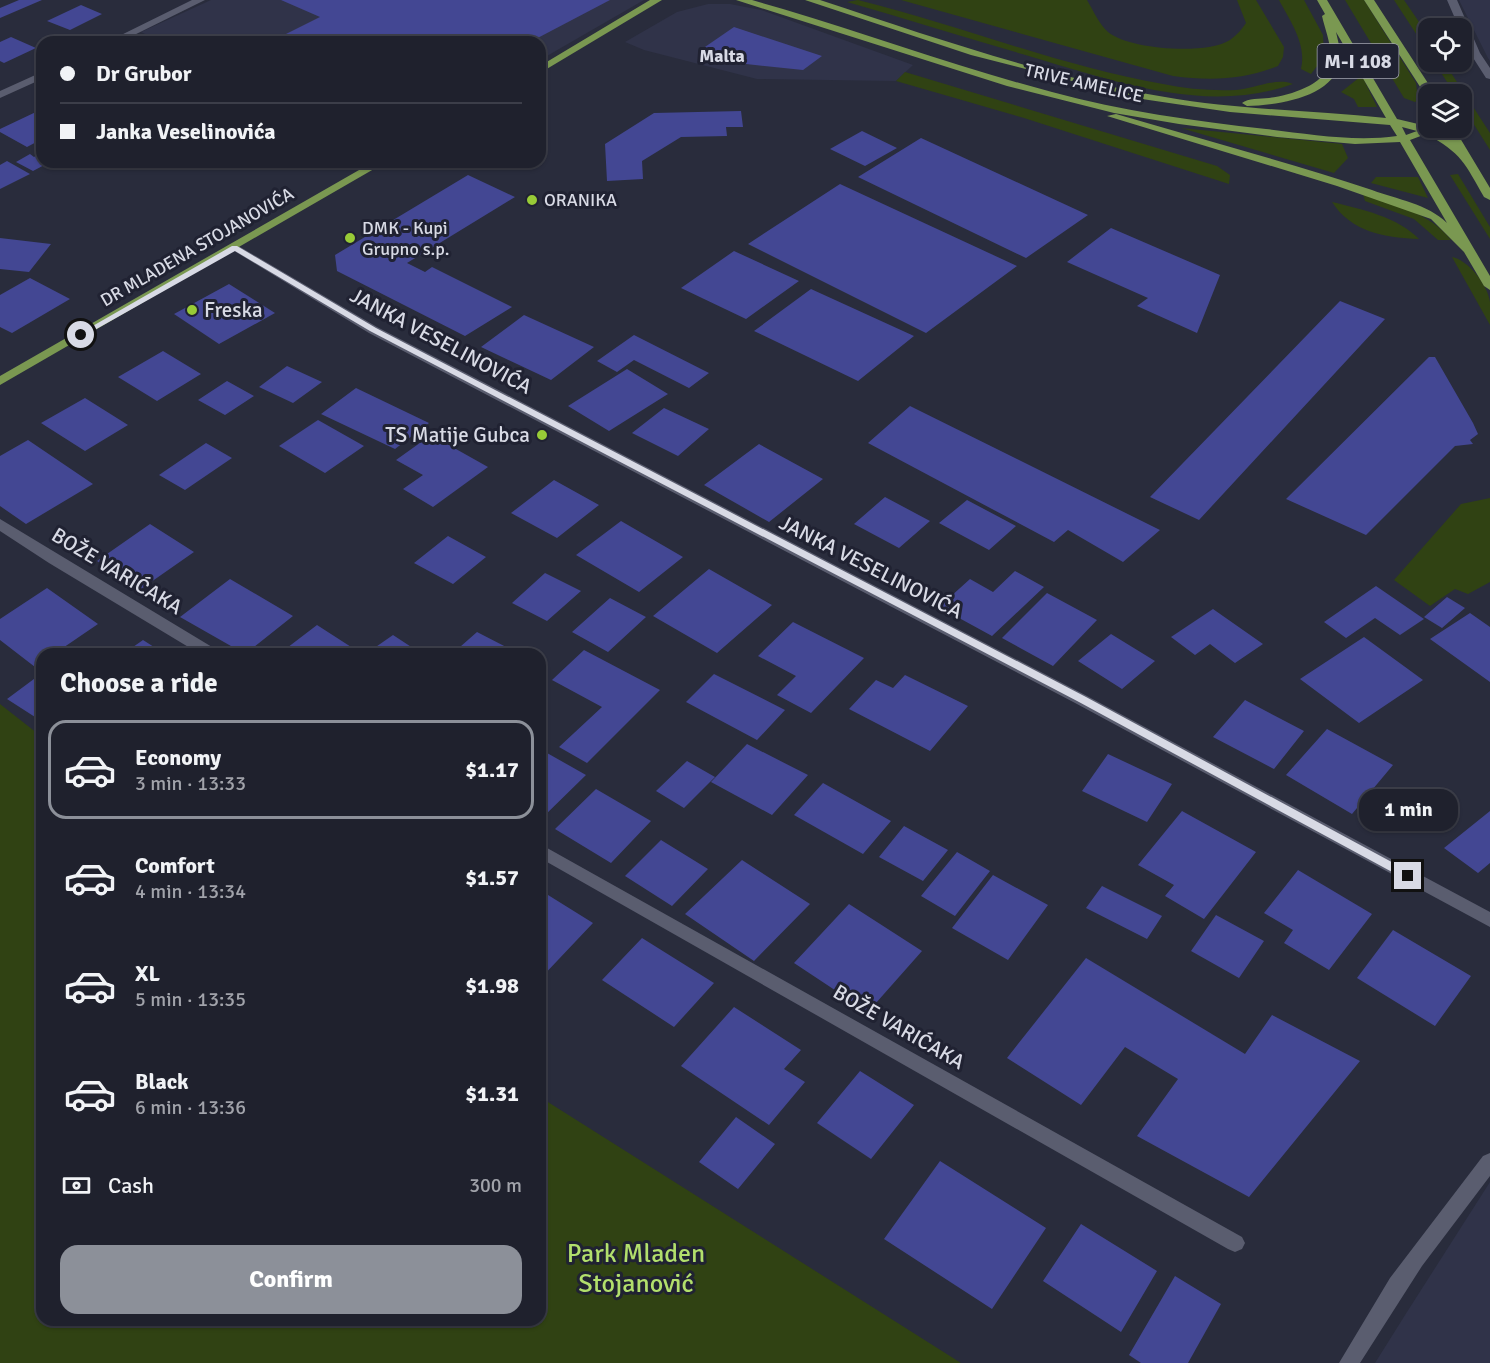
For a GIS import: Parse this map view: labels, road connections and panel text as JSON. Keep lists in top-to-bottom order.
{
  "streets": {
    "main road": ["M-I 108", "TRIVE AMELICE", "DR MLADENA STOJANOVIĆA"],
    "street": ["JANKA VESELINOVIĆA", "BOŽE VARIĆAKA"]
  },
  "crossings": [
    ["M-I 108", "TRIVE AMELICE"],
    ["DR MLADENA STOJANOVIĆA", "JANKA VESELINOVIĆA"]
  ],
  "districts": ["Malta"],
  "parks": ["Park Mladen Stojanović"],
  "places": [
    "ORANIKA",
    "DMK - Kupi Grupno s.p.",
    "Freska",
    "TS Matije Gubca"
  ],
  "page": {
    "banner": ["Dr Grubor", "Janka Veselinovića"],
    "heading": "Choose a ride",
    "list": [
      {
        "name": "Economy",
        "note": "3 min · 13:33",
        "value": "$1.17"
      },
      {
        "name": "Comfort",
        "note": "4 min · 13:34",
        "value": "$1.57"
      },
      {
        "name": "XL",
        "note": "5 min · 13:35",
        "value": "$1.98"
      },
      {
        "name": "Black",
        "note": "6 min · 13:36",
        "value": "$1.31"
      }
    ],
    "bubble": "1 min",
    "pay": ["Cash", "300 m"],
    "buttons": "Confirm"
  }
}
